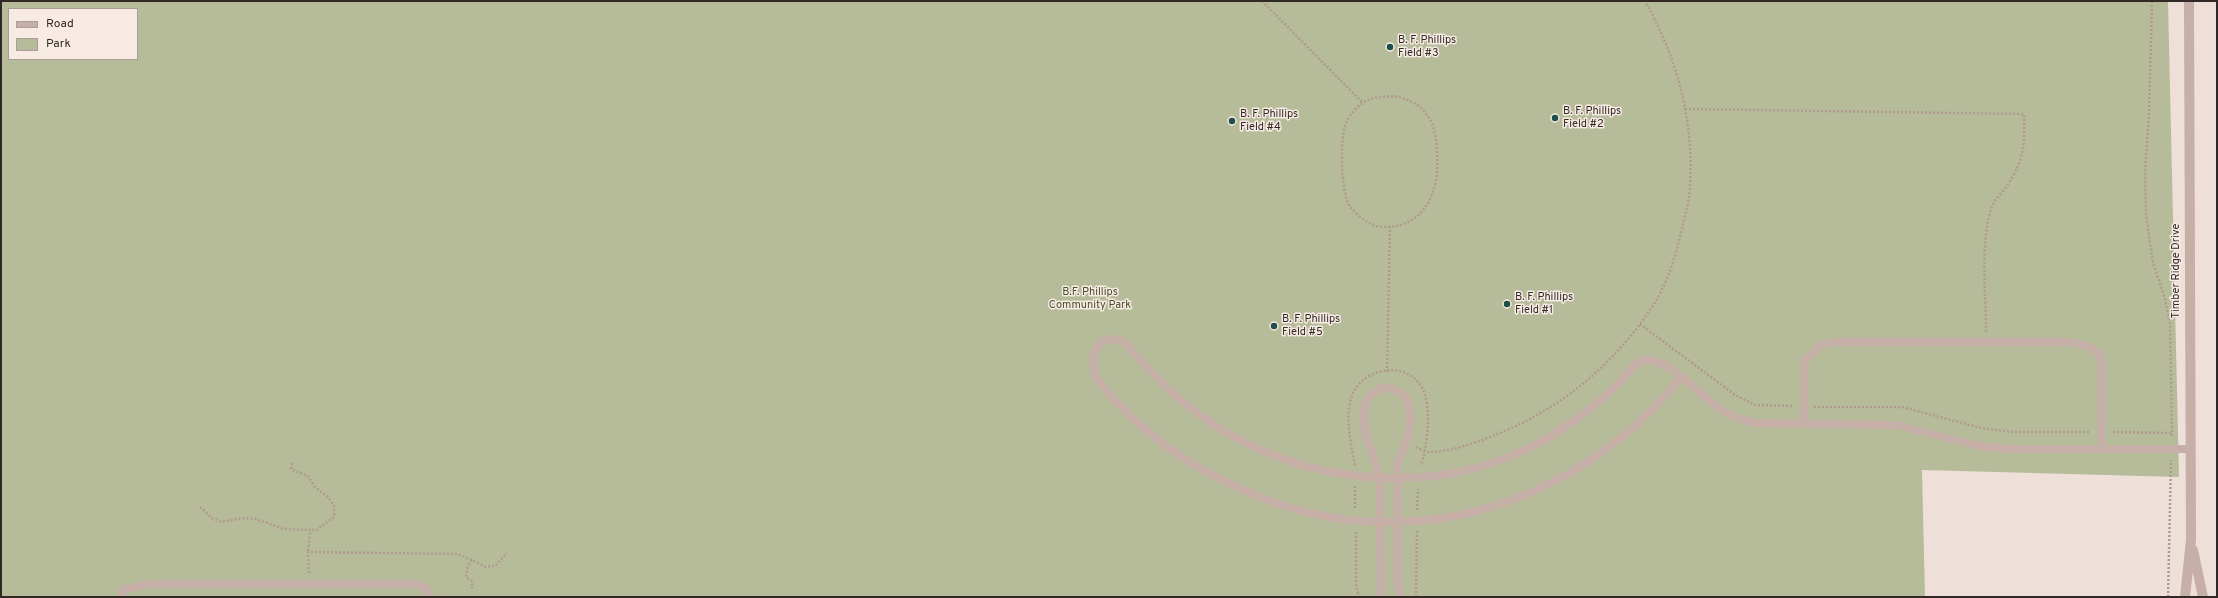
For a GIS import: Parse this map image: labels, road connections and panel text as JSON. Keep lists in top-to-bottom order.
{
  "streets": {
    "street": ["Timber Ridge Drive"]
  },
  "parks": ["B.F. Phillips Community Park"],
  "places": [
    "B. F. Phillips Field #3",
    "B. F. Phillips Field #2",
    "B. F. Phillips Field #4",
    "B. F. Phillips Field #1",
    "B. F. Phillips Field #5"
  ],
  "legend": ["Road", "Park"]
}
